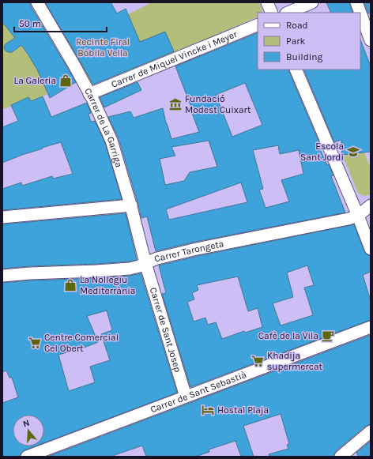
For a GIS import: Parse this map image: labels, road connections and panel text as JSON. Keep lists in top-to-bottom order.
{
  "streets": {
    "street": [
      "Carrer de Miquel Vincke i Meyer",
      "Carrer de La Garriga",
      "Carrer Tarongeta",
      "Carrer de Sant Josep",
      "Carrer de Sant Sebastià"
    ]
  },
  "crossings": [
    ["Carrer de Miquel Vincke i Meyer", "Carrer de La Garriga"],
    ["Carrer de La Garriga", "Carrer Tarongeta"],
    ["Carrer de La Garriga", "Carrer de Sant Josep"],
    ["Carrer Tarongeta", "Carrer de Sant Josep"],
    ["Carrer de Sant Josep", "Carrer de Sant Sebastià"]
  ],
  "parks": ["Recinte Firal Bòbila Vella"],
  "places": {
    "shop": ["La Galeria", "La Nollegiu Mediterrània"],
    "museum": ["Fundació Modest Cuixart"],
    "school or university": ["Escola Sant Jordi"],
    "cafe": ["Cafè de la Vila"],
    "supermarket": ["Centre Comercial Cel Obert", "Khadija supermercat"],
    "hotel": ["Hostal Plaja"]
  },
  "legend": ["Road", "Park", "Building"],
  "scale_bar": "50 m",
  "north": "top"
}
